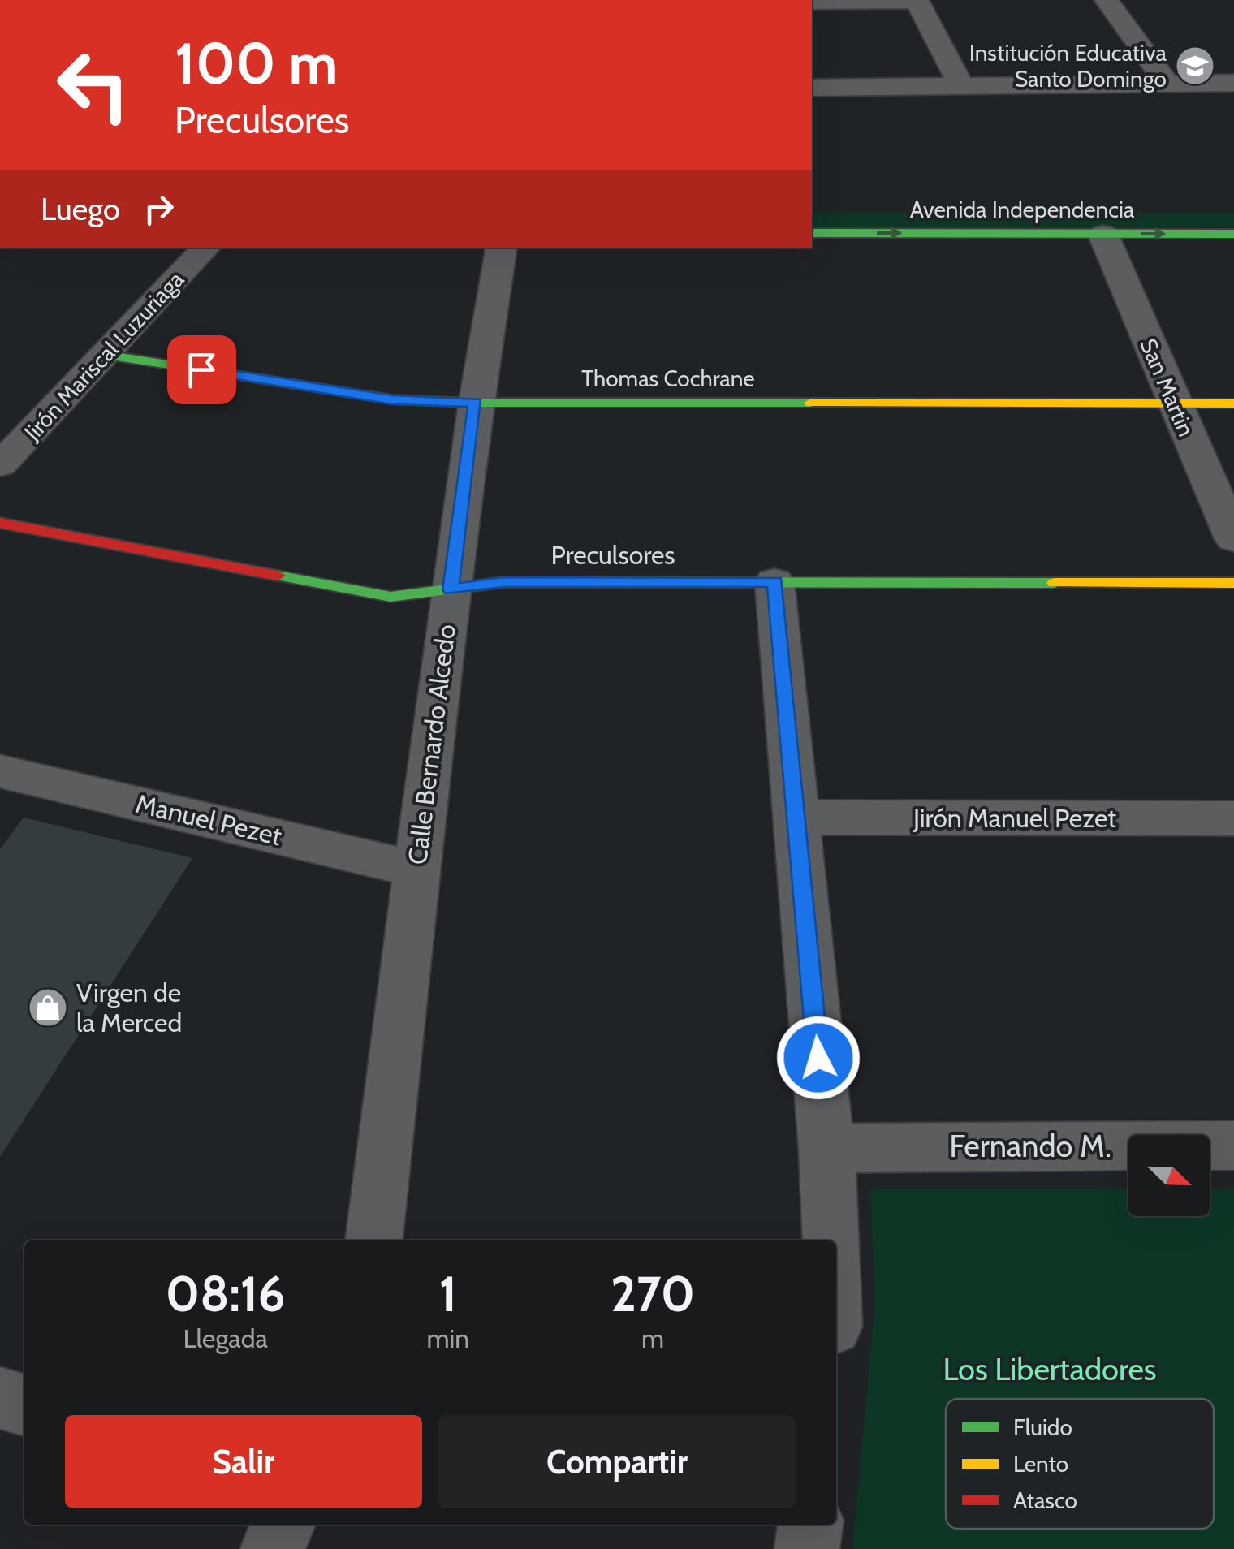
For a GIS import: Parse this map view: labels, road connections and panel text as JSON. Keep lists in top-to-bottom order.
{
  "streets": {
    "street": [
      "Avenida Independencia",
      "Jirón Mariscal Luzuriaga",
      "Thomas Cochrane",
      "San Martin",
      "Preculsores",
      "Calle Bernardo Alcedo",
      "Jirón Manuel Pezet",
      "Manuel Pezet",
      "Fernando M."
    ]
  },
  "crossings": [
    ["Avenida Independencia", "San Martin"],
    ["Jirón Mariscal Luzuriaga", "Thomas Cochrane"],
    ["Thomas Cochrane", "San Martin"],
    ["Thomas Cochrane", "Calle Bernardo Alcedo"],
    ["Preculsores", "Calle Bernardo Alcedo"],
    ["Calle Bernardo Alcedo", "Manuel Pezet"]
  ],
  "parks": ["Los Libertadores"],
  "places": {
    "school or university": ["Institución Educativa Santo Domingo"],
    "shop": ["Virgen de la Merced"]
  },
  "legend": ["Fluido", "Lento", "Atasco"],
  "north": "bottom right",
  "page": {
    "turn": ["100 m", "Preculsores"],
    "then": "Luego",
    "eta": [
      "08:16",
      "Llegada",
      "1",
      "min",
      "270",
      "m"
    ],
    "buttons": ["Salir", "Compartir"]
  }
}
